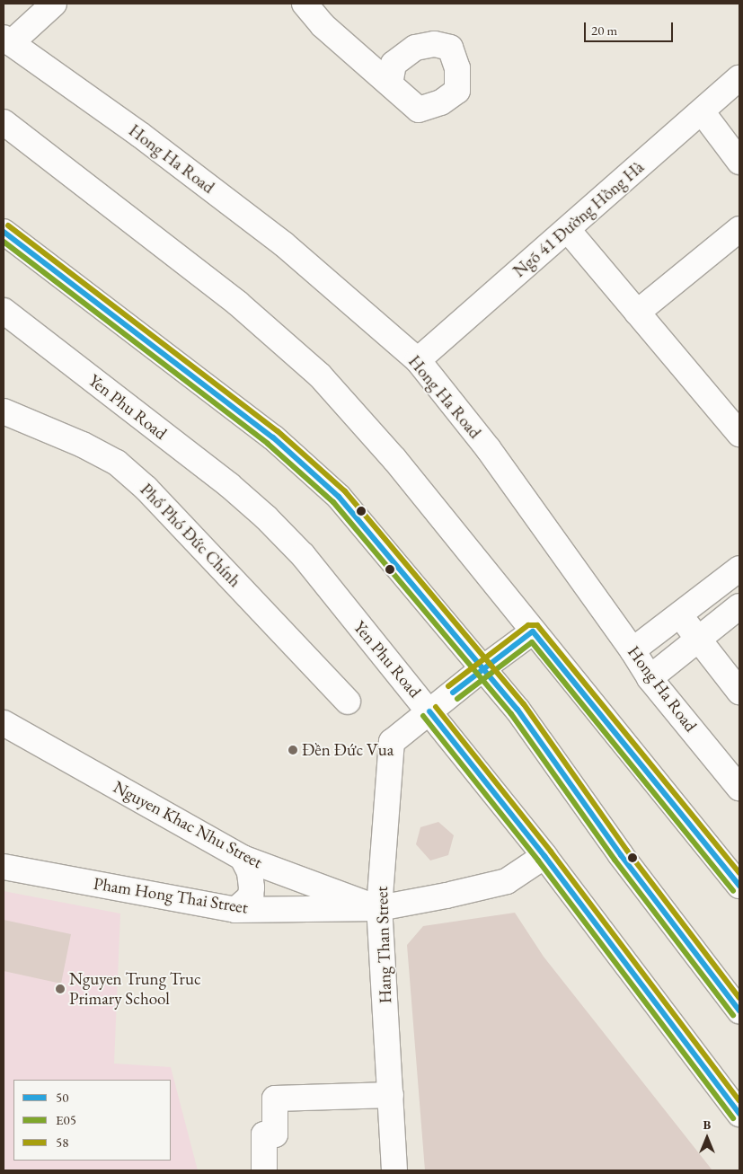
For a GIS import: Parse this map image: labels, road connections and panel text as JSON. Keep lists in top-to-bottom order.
{
  "streets": {
    "street": [
      "Hong Ha Road",
      "Ngõ 41 Đường Hồng Hà",
      "Yen Phu Road",
      "Phố Phó Đức Chính",
      "Nguyen Khac Nhu Street",
      "Pham Hong Thai Street",
      "Hang Than Street"
    ]
  },
  "crossings": [
    ["Hong Ha Road", "Ngõ 41 Đường Hồng Hà"],
    ["Yen Phu Road", "Pham Hong Thai Street"],
    ["Yen Phu Road", "Hang Than Street"],
    ["Nguyen Khac Nhu Street", "Pham Hong Thai Street"],
    ["Nguyen Khac Nhu Street", "Hang Than Street"],
    ["Pham Hong Thai Street", "Hang Than Street"]
  ],
  "places": ["Đền Đức Vua", "Nguyen Trung Truc Primary School"],
  "lines": ["transit line 58", "transit line 50", "transit line E05"],
  "legend": ["50", "E05", "58"],
  "scale_bar": "20 m",
  "north": "top"
}
